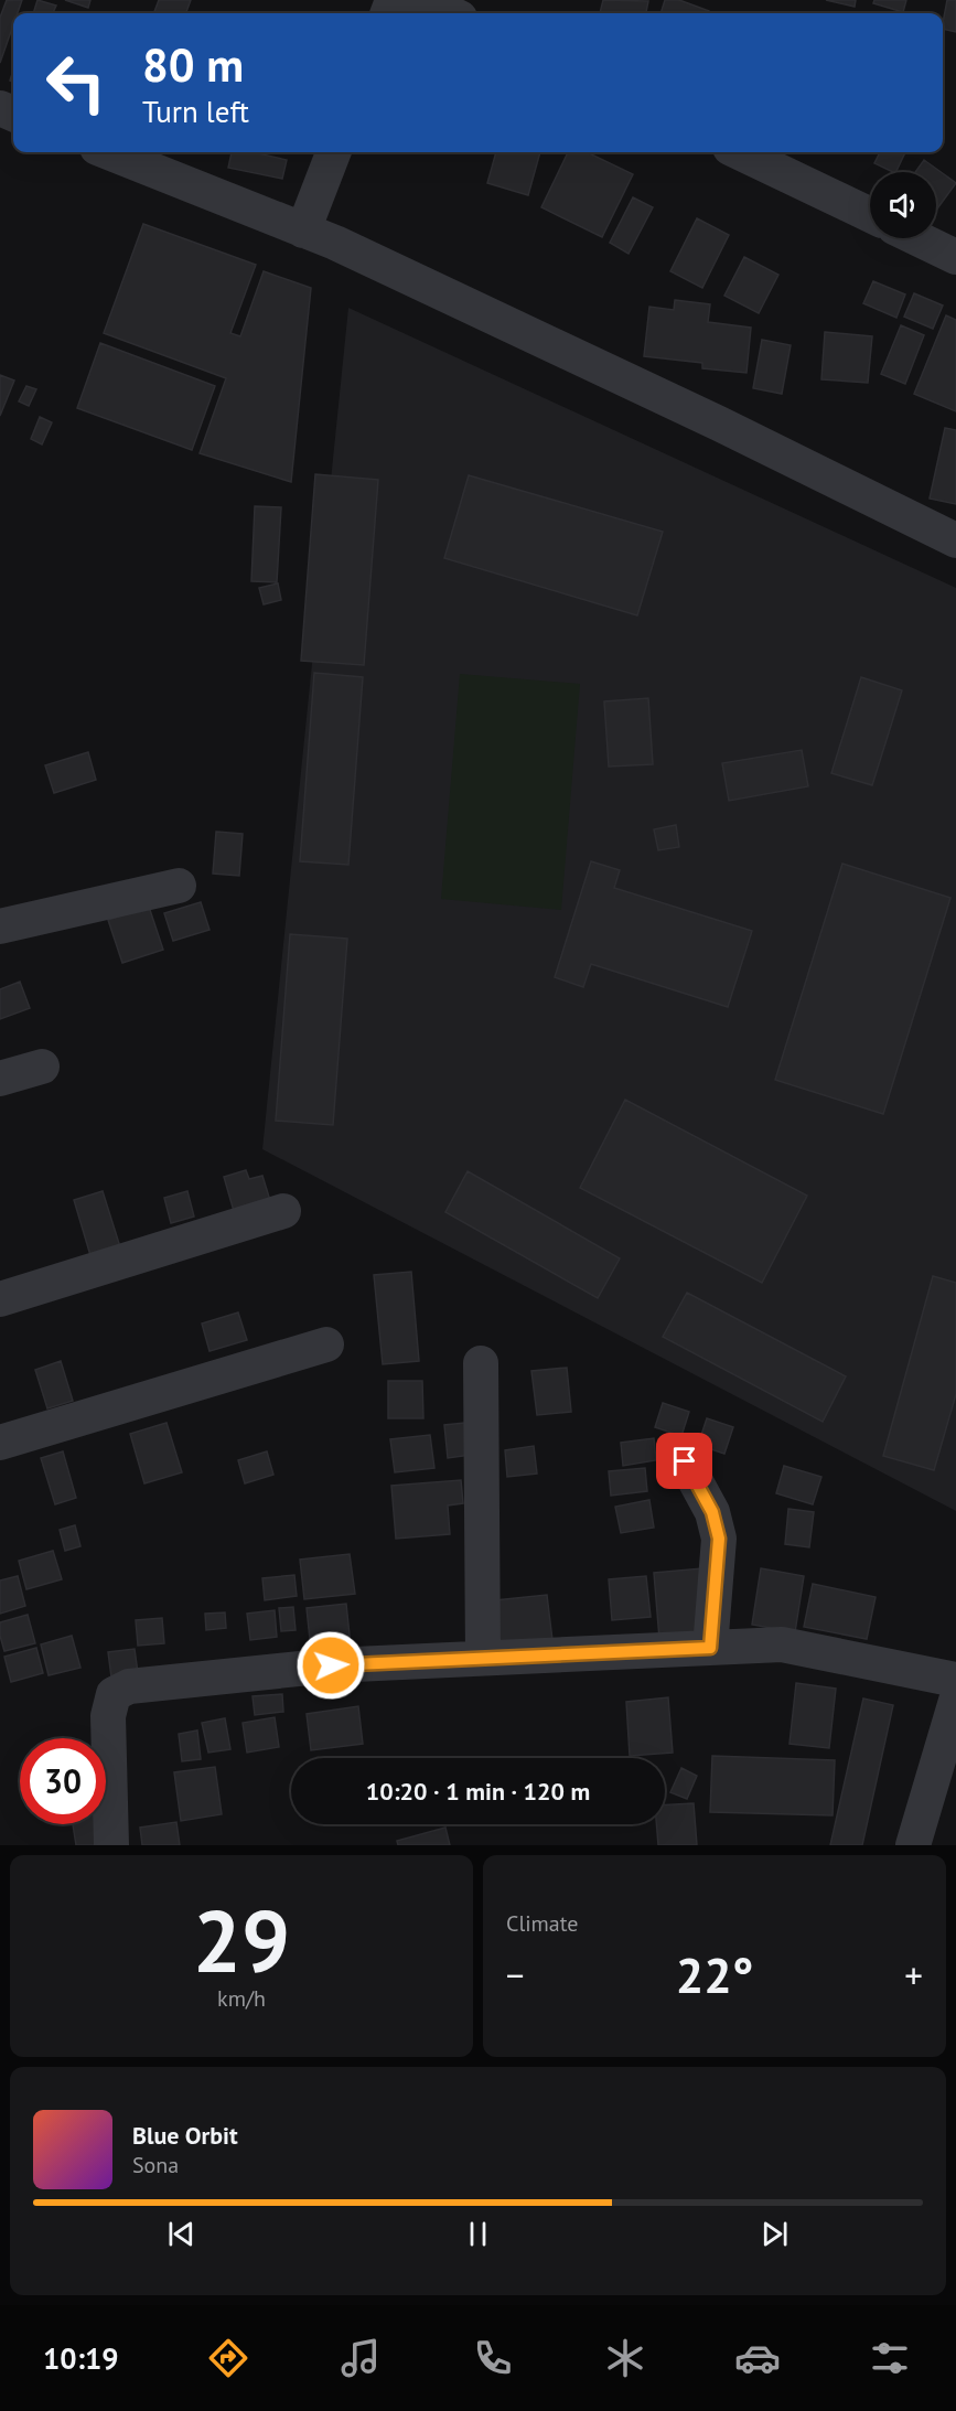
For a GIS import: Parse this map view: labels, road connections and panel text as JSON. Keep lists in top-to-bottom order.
{
  "page": {
    "turn": ["80 m", "Turn left"],
    "limit": "30",
    "trip": "10:20 · 1 min · 120 m",
    "tile": [
      ["29", "km/h"],
      "Climate"
    ],
    "heat": ["−", "22°", "+"],
    "song": ["Blue Orbit", "Sona"],
    "tabs": "10:19"
  }
}
